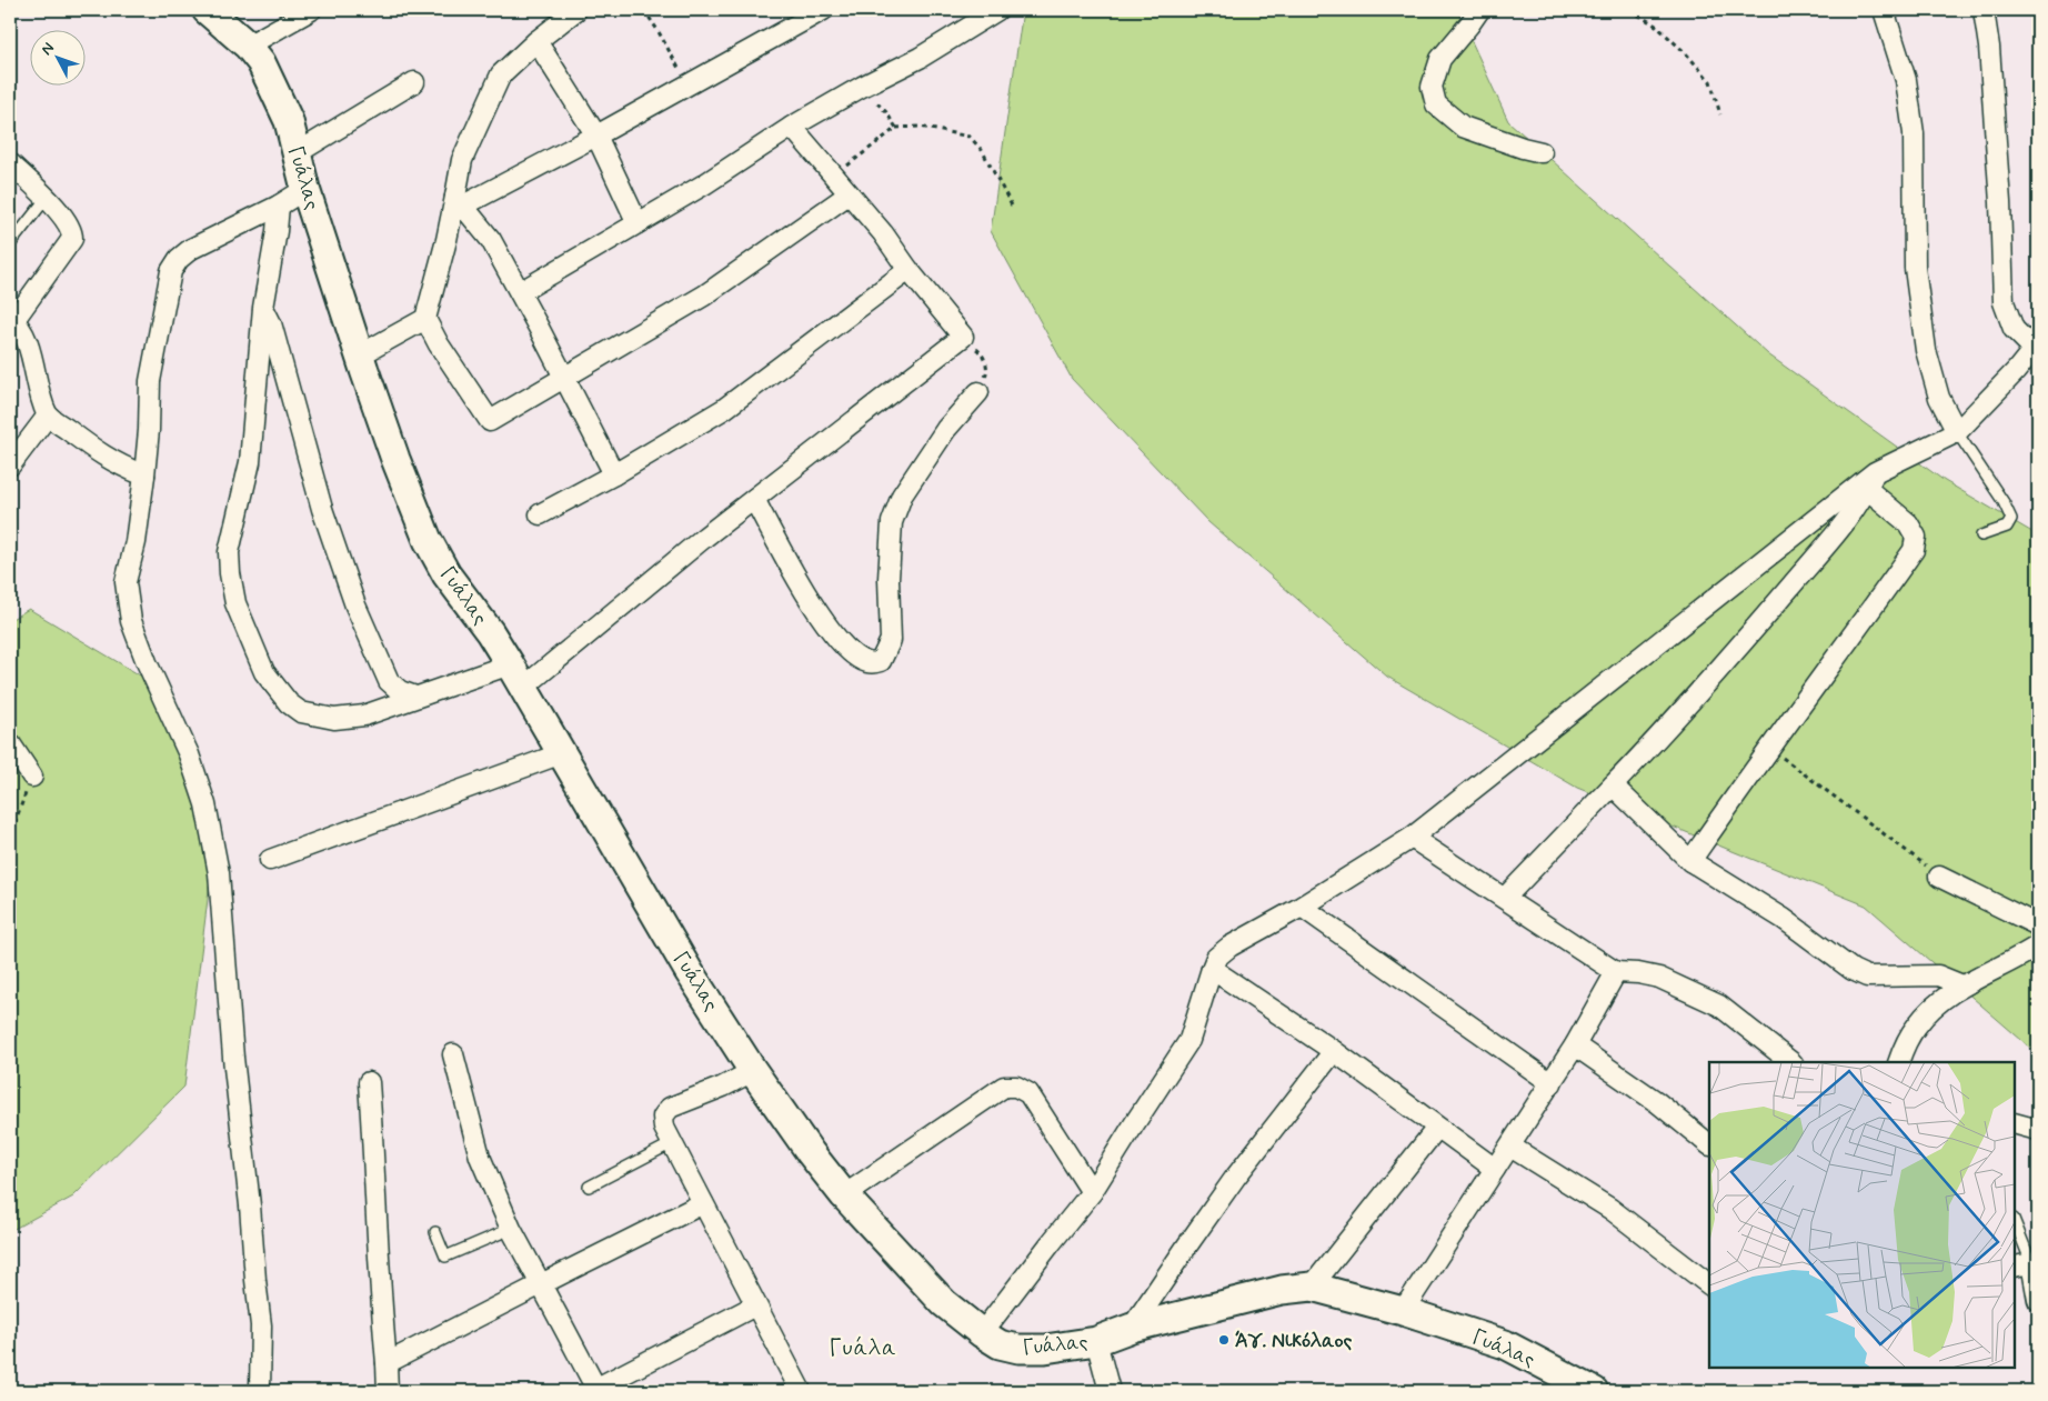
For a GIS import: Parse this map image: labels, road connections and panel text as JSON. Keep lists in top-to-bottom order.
{
  "streets": {
    "street": ["Γυάλας"]
  },
  "districts": ["Γυάλα"],
  "places": ["Άγ. Νικόλαος"],
  "north": "top left"
}
